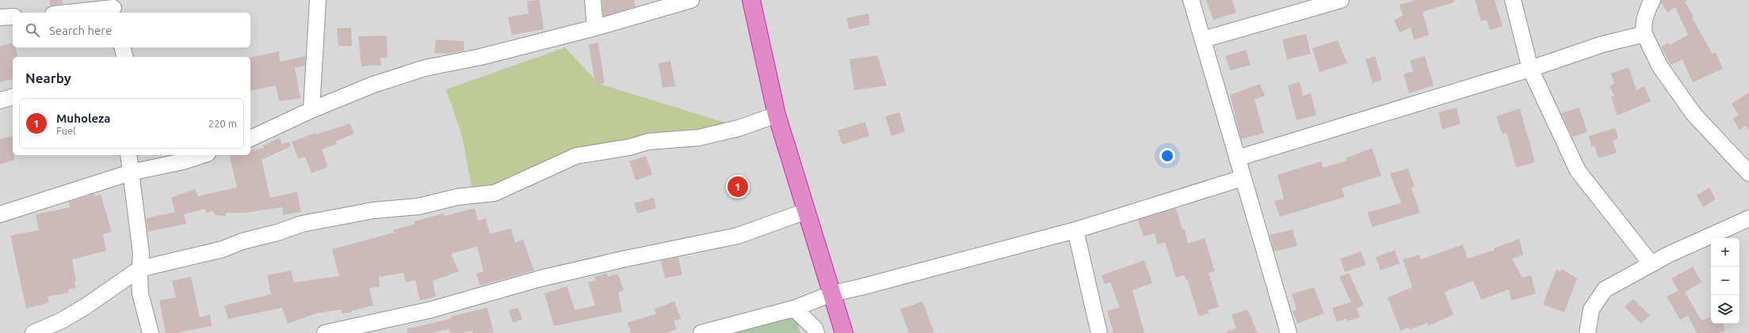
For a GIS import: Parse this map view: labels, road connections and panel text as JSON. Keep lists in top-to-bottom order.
{
  "page": {
    "search": "Search here",
    "heading": "Nearby",
    "list": [
      {
        "mark": "1",
        "name": "Muholeza",
        "note": "Fuel",
        "value": "220 m"
      }
    ],
    "pins": "1",
    "map_buttons": ["+", "−"]
  }
}
